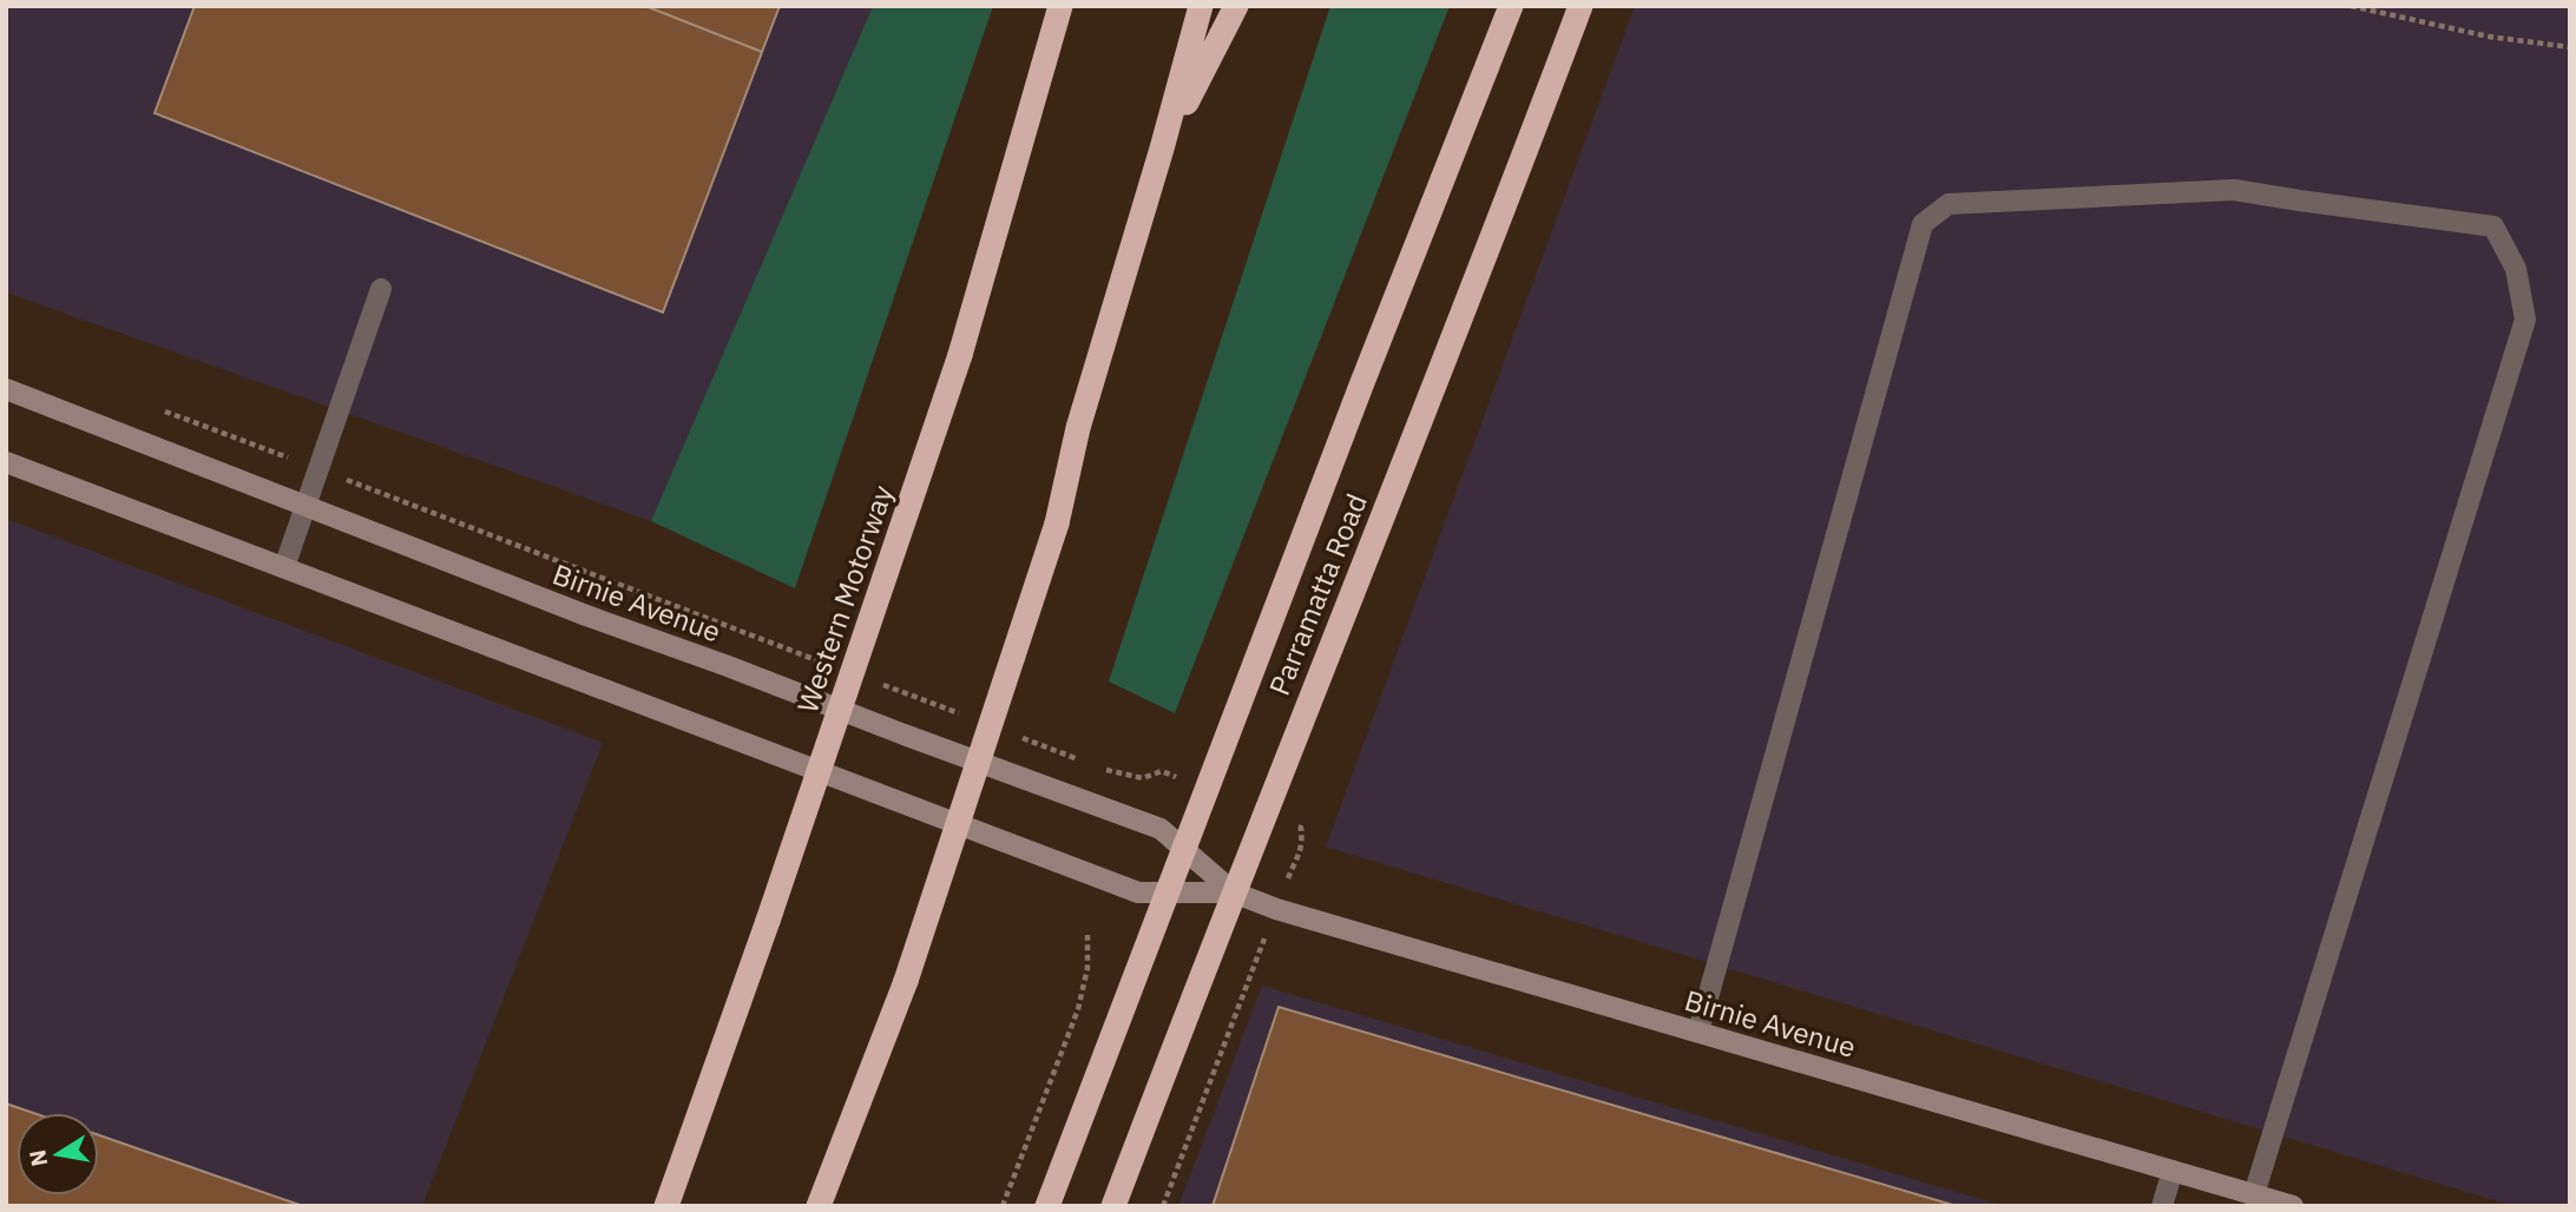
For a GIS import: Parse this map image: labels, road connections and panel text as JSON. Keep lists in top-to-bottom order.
{
  "streets": {
    "highway": ["Parramatta Road", "Western Motorway"],
    "street": ["Birnie Avenue"]
  },
  "crossings": [
    ["Parramatta Road", "Birnie Avenue"]
  ],
  "north": "left"
}
